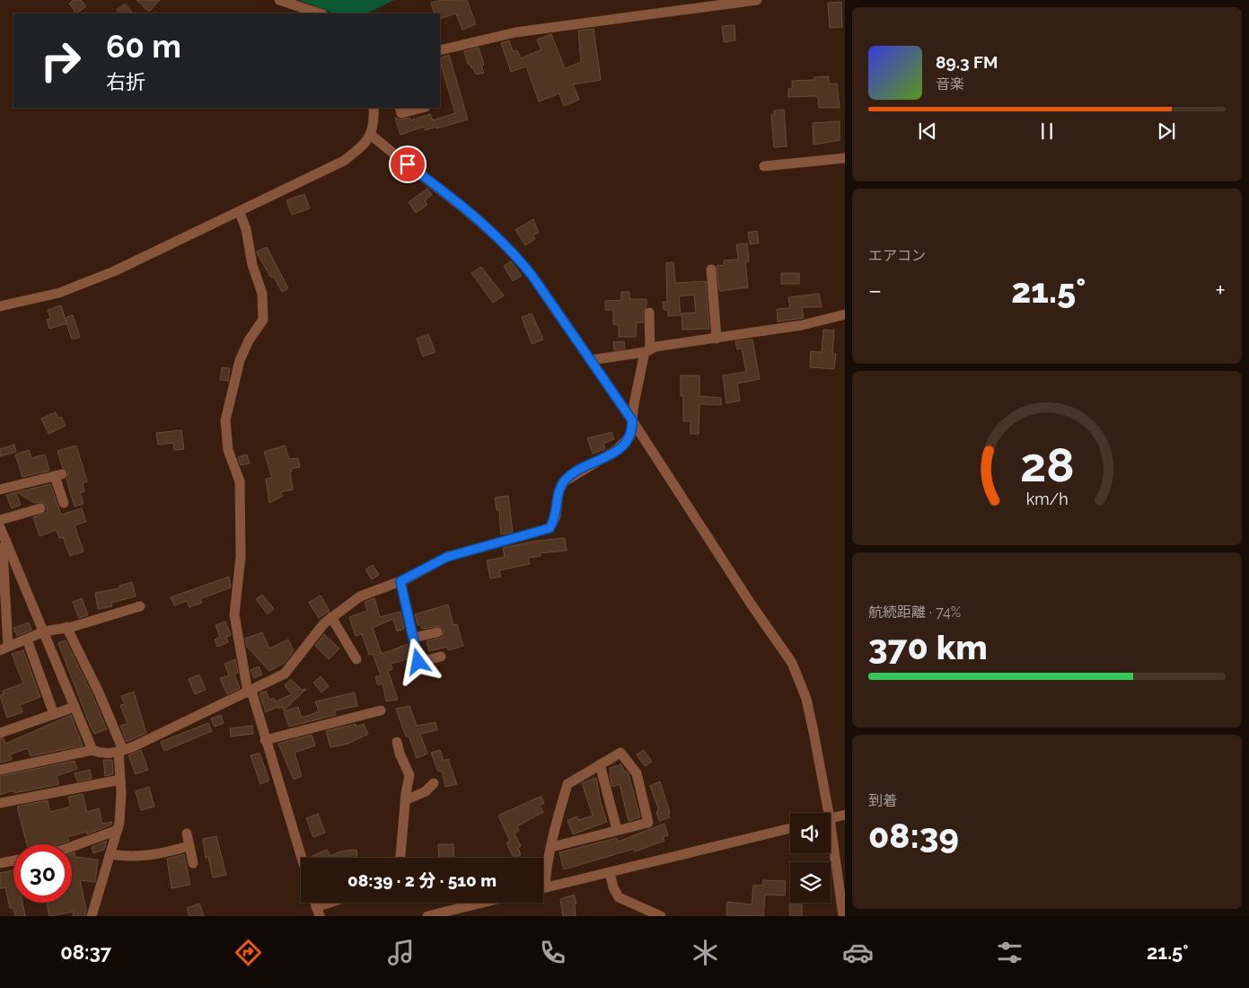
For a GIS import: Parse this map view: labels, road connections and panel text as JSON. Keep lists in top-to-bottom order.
{
  "page": {
    "turn": ["60 m", "右折"],
    "song": ["89.3 FM", "音楽"],
    "tile": [
      "エアコン",
      ["航続距離 · 74%", "370 km"],
      ["到着", "08:39"]
    ],
    "heat": ["−", "21.5°", "+"],
    "limit": "30",
    "trip": "08:39 · 2 分 · 510 m",
    "tabs": ["08:37", "21.5°"],
    "gauge": ["28", "km/h"]
  }
}
